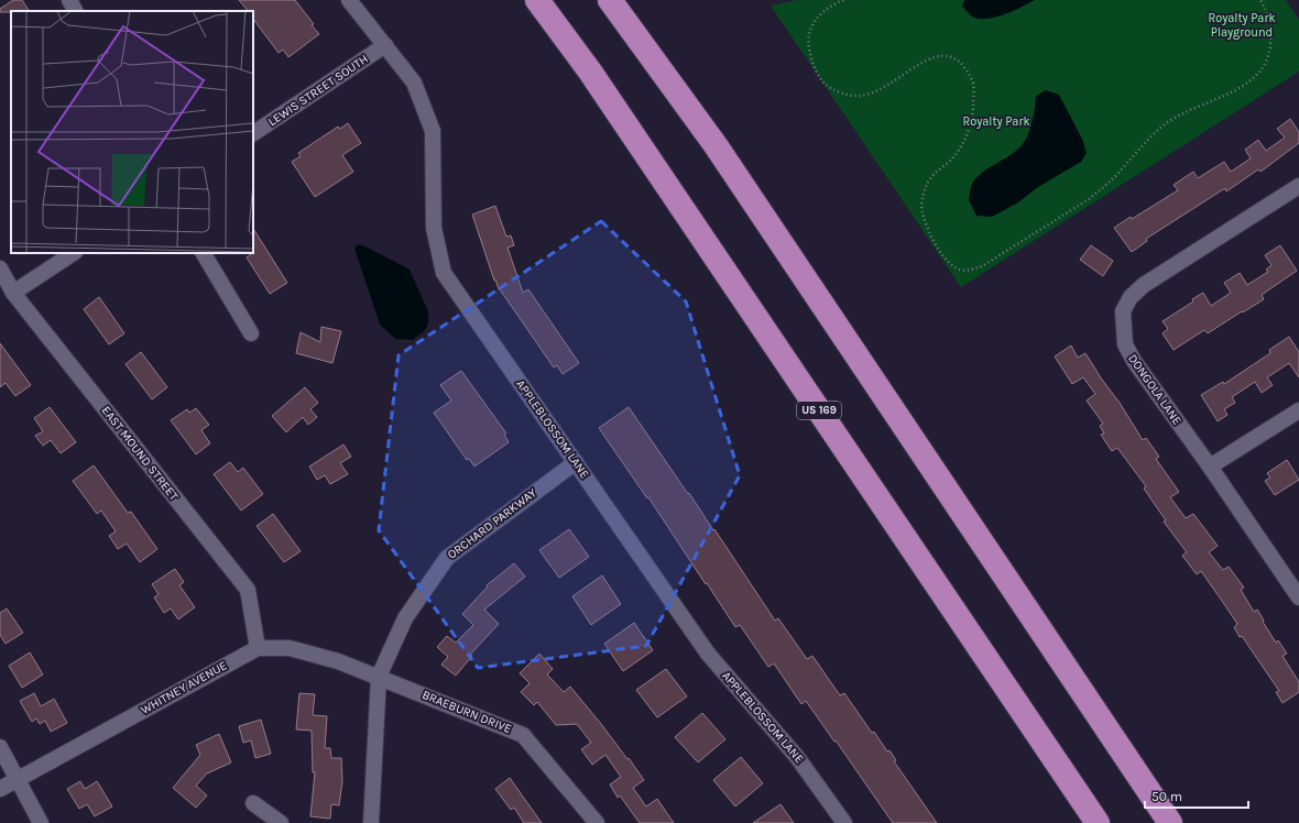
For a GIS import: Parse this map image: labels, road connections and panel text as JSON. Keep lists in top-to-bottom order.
{
  "streets": {
    "highway": ["US 169"],
    "street": [
      "LEWIS STREET SOUTH",
      "DONGOLA LANE",
      "APPLEBLOSSOM LANE",
      "EAST MOUND STREET",
      "ORCHARD PARKWAY",
      "WHITNEY AVENUE",
      "BRAEBURN DRIVE"
    ]
  },
  "crossings": [
    ["LEWIS STREET SOUTH", "APPLEBLOSSOM LANE"],
    ["APPLEBLOSSOM LANE", "ORCHARD PARKWAY"],
    ["EAST MOUND STREET", "WHITNEY AVENUE"],
    ["ORCHARD PARKWAY", "WHITNEY AVENUE"],
    ["ORCHARD PARKWAY", "BRAEBURN DRIVE"],
    ["WHITNEY AVENUE", "BRAEBURN DRIVE"]
  ],
  "parks": ["Royalty Park Playground", "Royalty Park"],
  "scale_bar": "50 m"
}
